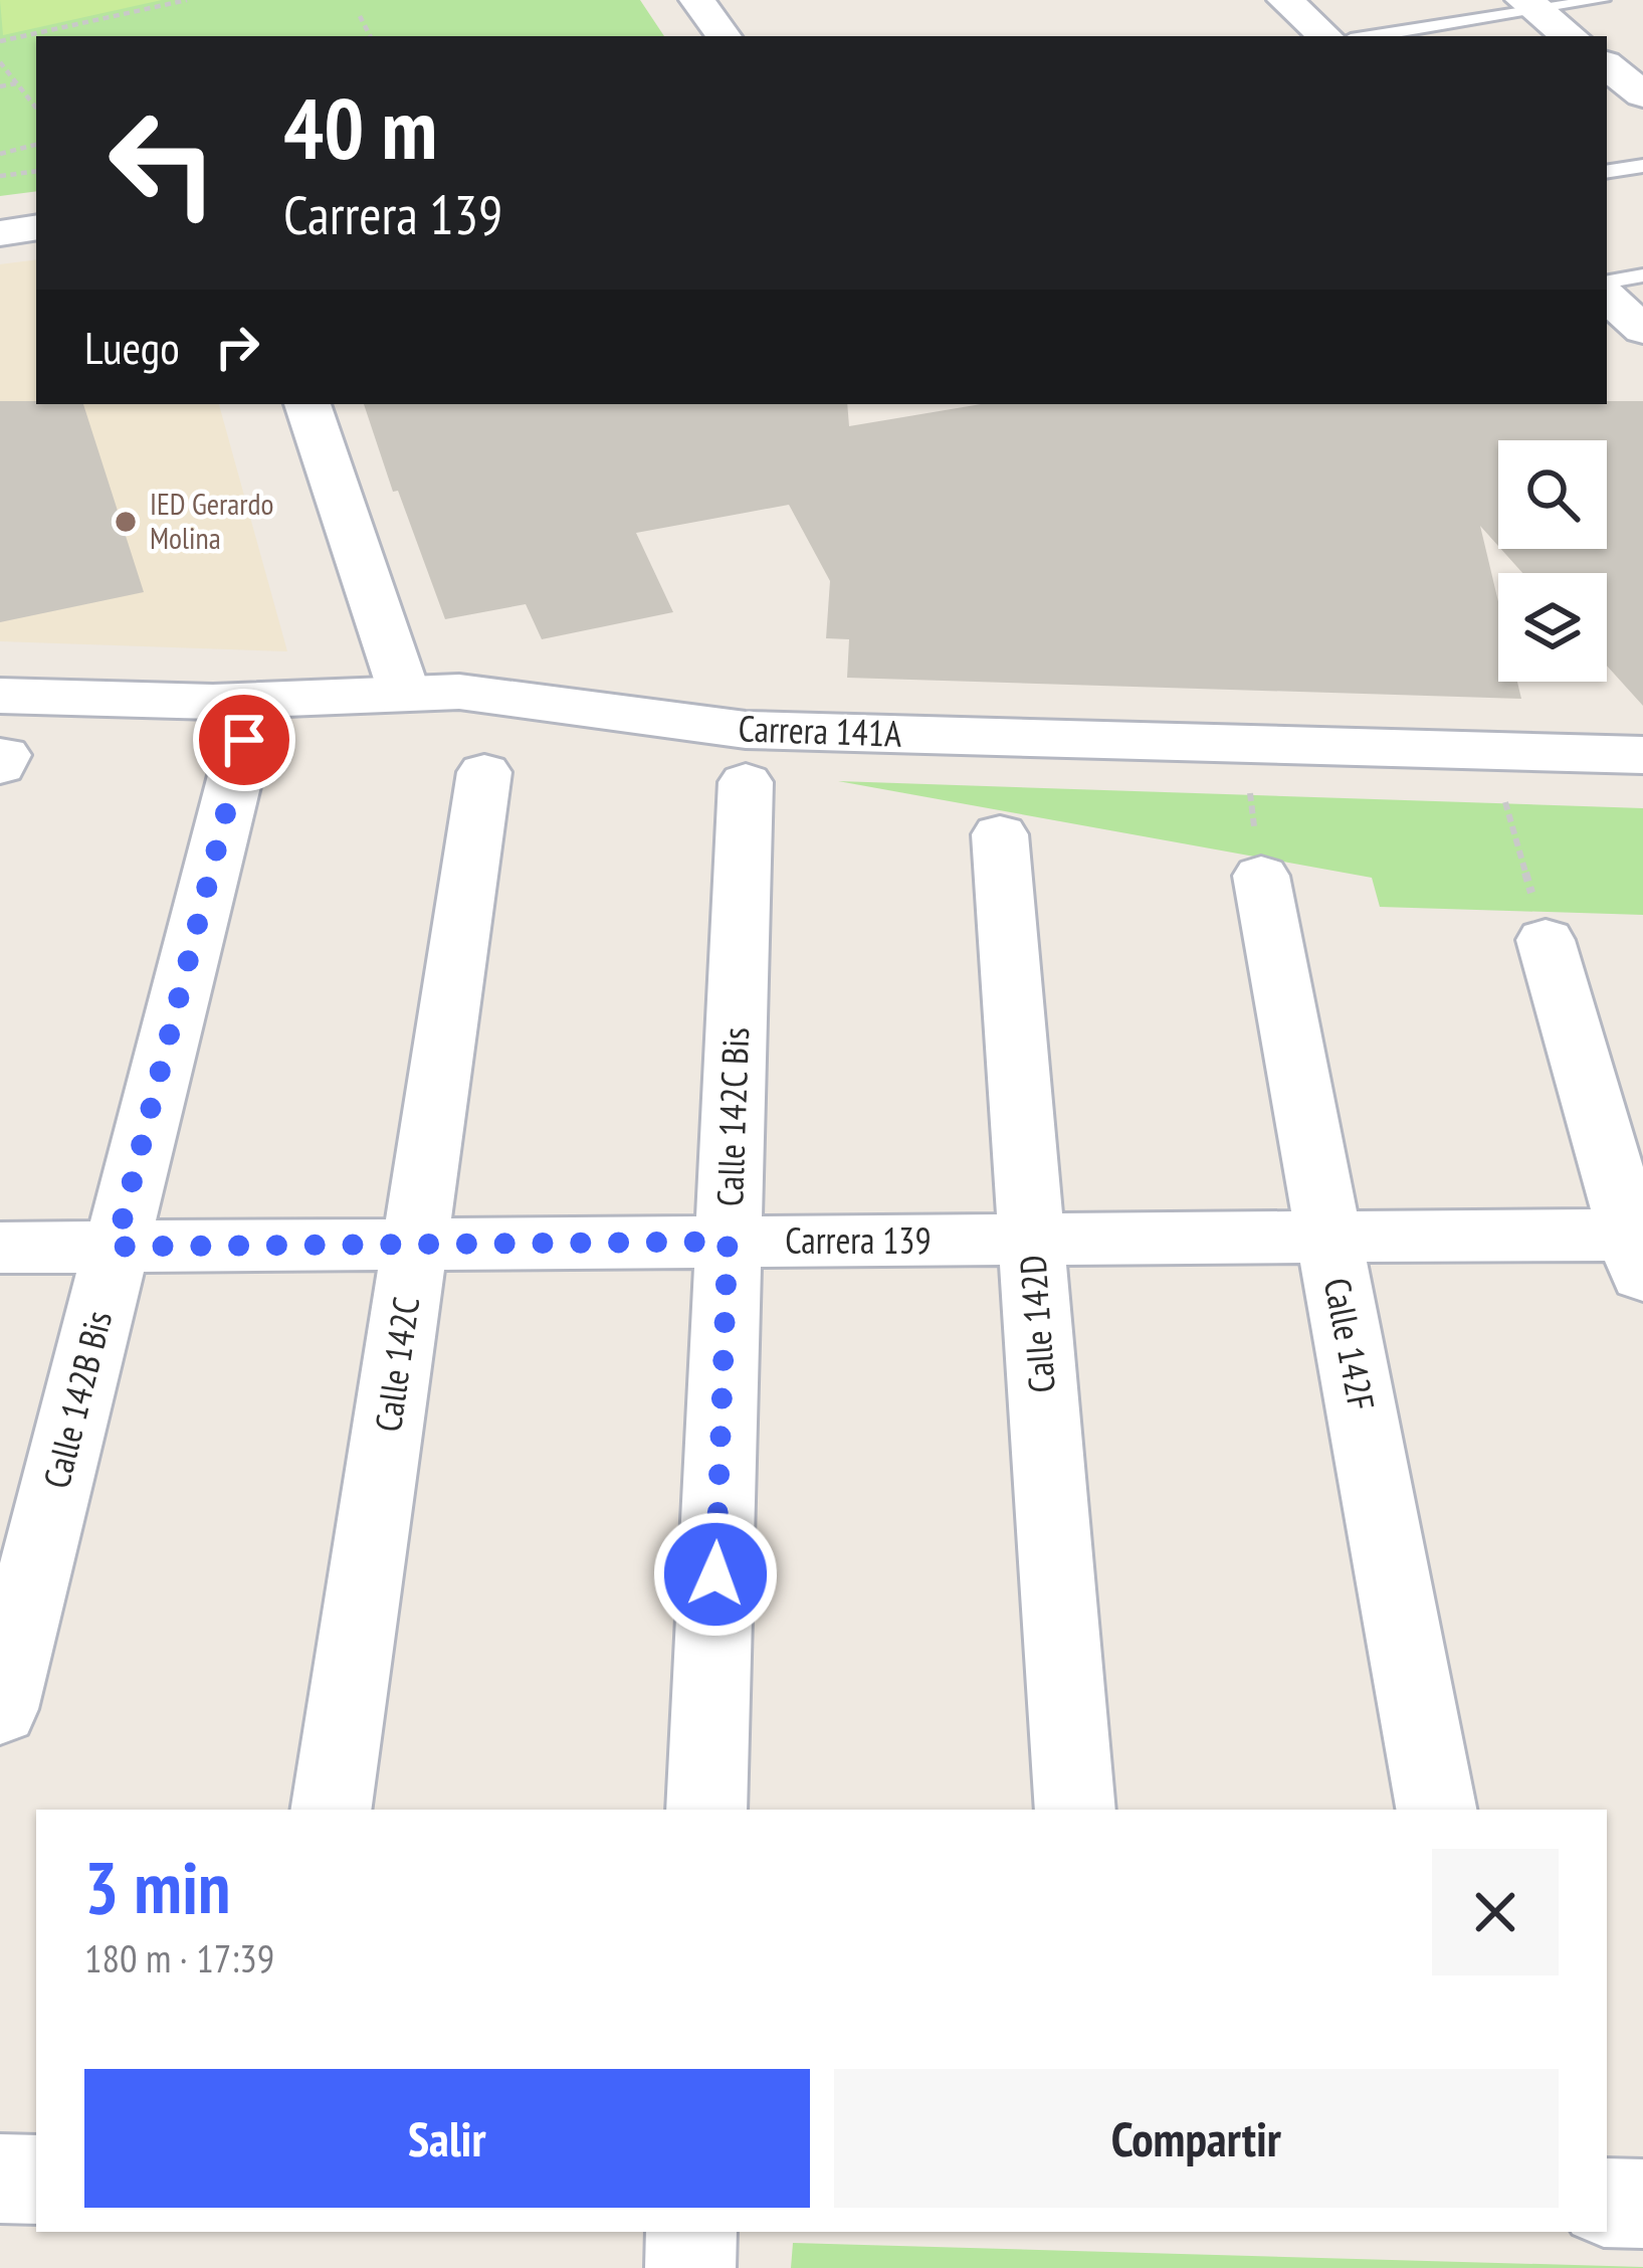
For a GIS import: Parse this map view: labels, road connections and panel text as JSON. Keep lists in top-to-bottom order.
{
  "streets": {
    "street": [
      "Carrera 141A",
      "Calle 142C Bis",
      "Carrera 139",
      "Calle 142D",
      "Calle 142F",
      "Calle 142C",
      "Calle 142B Bis"
    ]
  },
  "crossings": [
    ["Calle 142C Bis", "Carrera 139"],
    ["Carrera 139", "Calle 142D"],
    ["Carrera 139", "Calle 142F"],
    ["Carrera 139", "Calle 142C"],
    ["Carrera 139", "Calle 142B Bis"]
  ],
  "places": ["IED Gerardo Molina"],
  "page": {
    "turn": ["40 m", "Carrera 139"],
    "then": "Luego",
    "heading": ["3 min", "180 m · 17:39"],
    "buttons": ["Salir", "Compartir"]
  }
}
